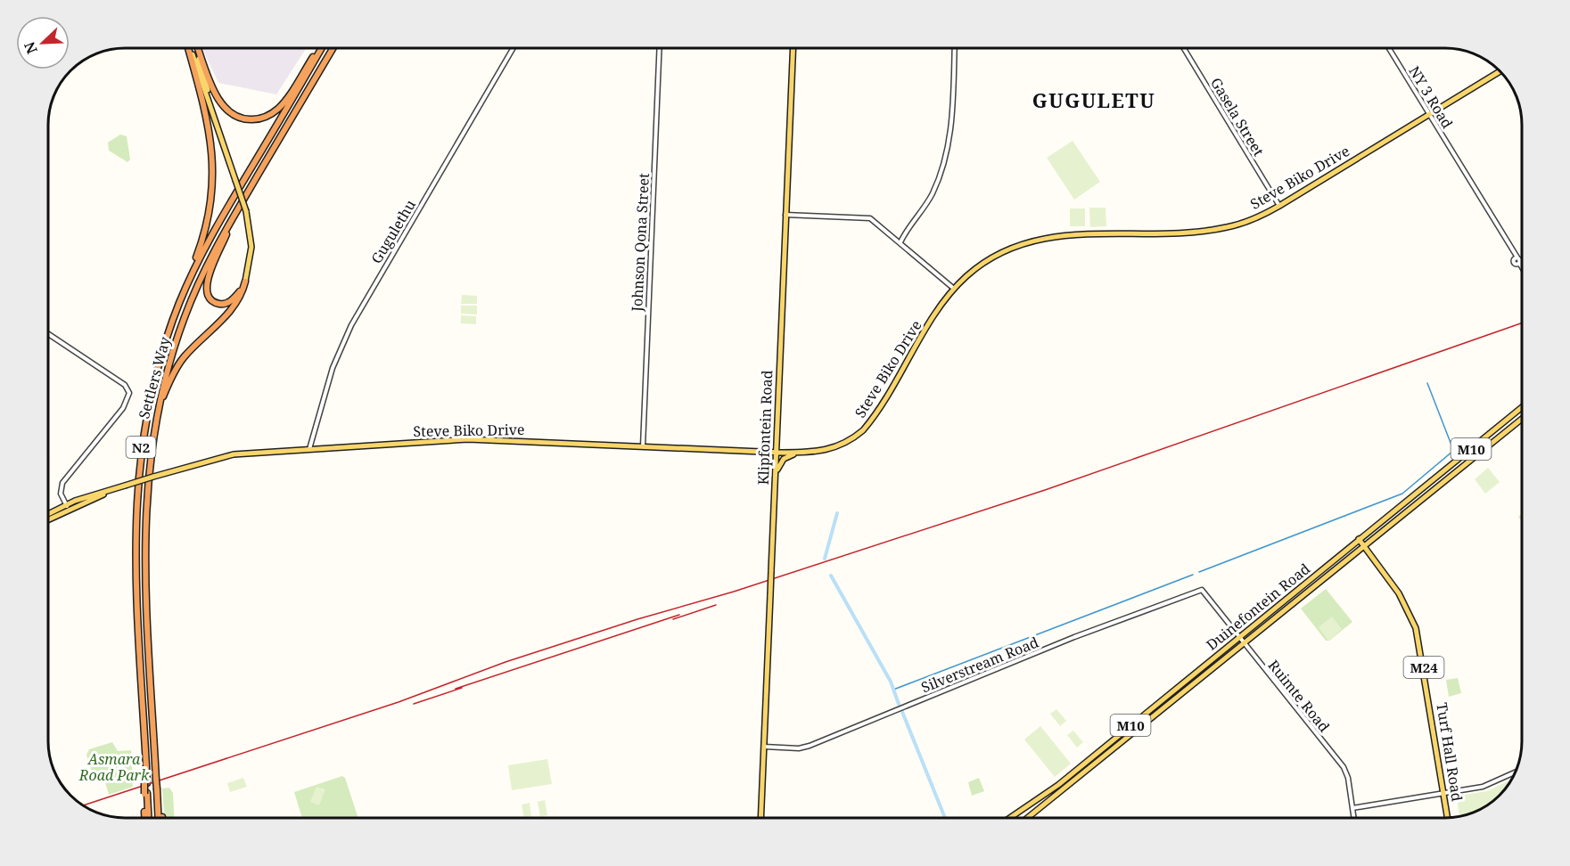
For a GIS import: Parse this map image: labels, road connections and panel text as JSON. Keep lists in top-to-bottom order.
{
  "streets": {
    "highway": ["Settlers Way", "N2"],
    "main road": [
      "Steve Biko Drive",
      "Klipfontein Road",
      "M10",
      "Duinefontein Road",
      "M24",
      "Turf Hall Road"
    ],
    "street": [
      "NY 3 Road",
      "Gasela Street",
      "Gugulethu",
      "Johnson Qona Street",
      "Silverstream Road",
      "Ruimte Road"
    ]
  },
  "crossings": [
    ["NY 3 Road", "Steve Biko Drive"],
    ["Gasela Street", "Steve Biko Drive"],
    ["Steve Biko Drive", "Gugulethu"],
    ["Steve Biko Drive", "Johnson Qona Street"],
    ["Steve Biko Drive", "Klipfontein Road"],
    ["Klipfontein Road", "Silverstream Road"],
    ["Duinefontein Road", "Ruimte Road"],
    ["Duinefontein Road", "Turf Hall Road"],
    ["Silverstream Road", "Ruimte Road"]
  ],
  "districts": ["GUGULETU"],
  "parks": ["Asmara Road Park"],
  "north": "bottom left"
}
